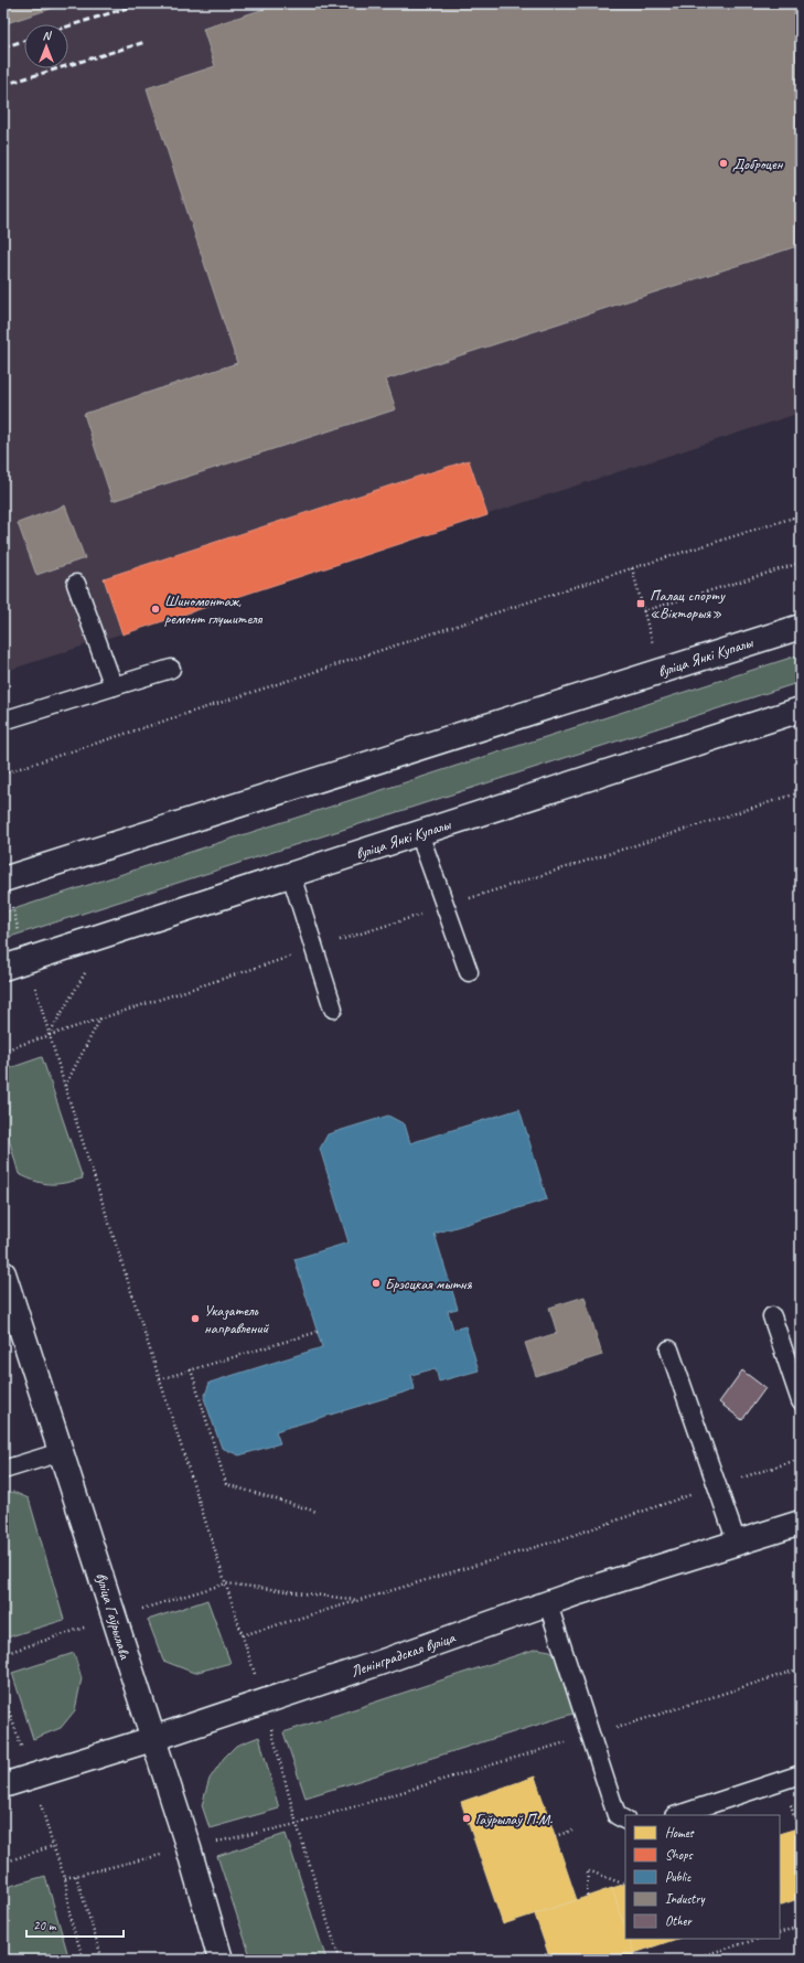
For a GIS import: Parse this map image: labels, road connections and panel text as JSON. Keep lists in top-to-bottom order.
{
  "streets": {
    "main road": ["вуліца Янкі Купалы", "вуліца Гаўрылава", "Ленінградская вуліца"]
  },
  "crossings": [
    ["вуліца Гаўрылава", "Ленінградская вуліца"]
  ],
  "places": {
    "other": [
      "Доброцен",
      "Шиномонтаж, ремонт глушителя",
      "Брэсцкая мытня",
      "Указатель направлений",
      "Гаўрылаў П.М."
    ],
    "transit": ["Палац спорту «Вікторыя»"]
  },
  "legend": [
    "Homes",
    "Shops",
    "Public",
    "Industry",
    "Other"
  ],
  "scale_bar": "20 m",
  "north": "top"
}
